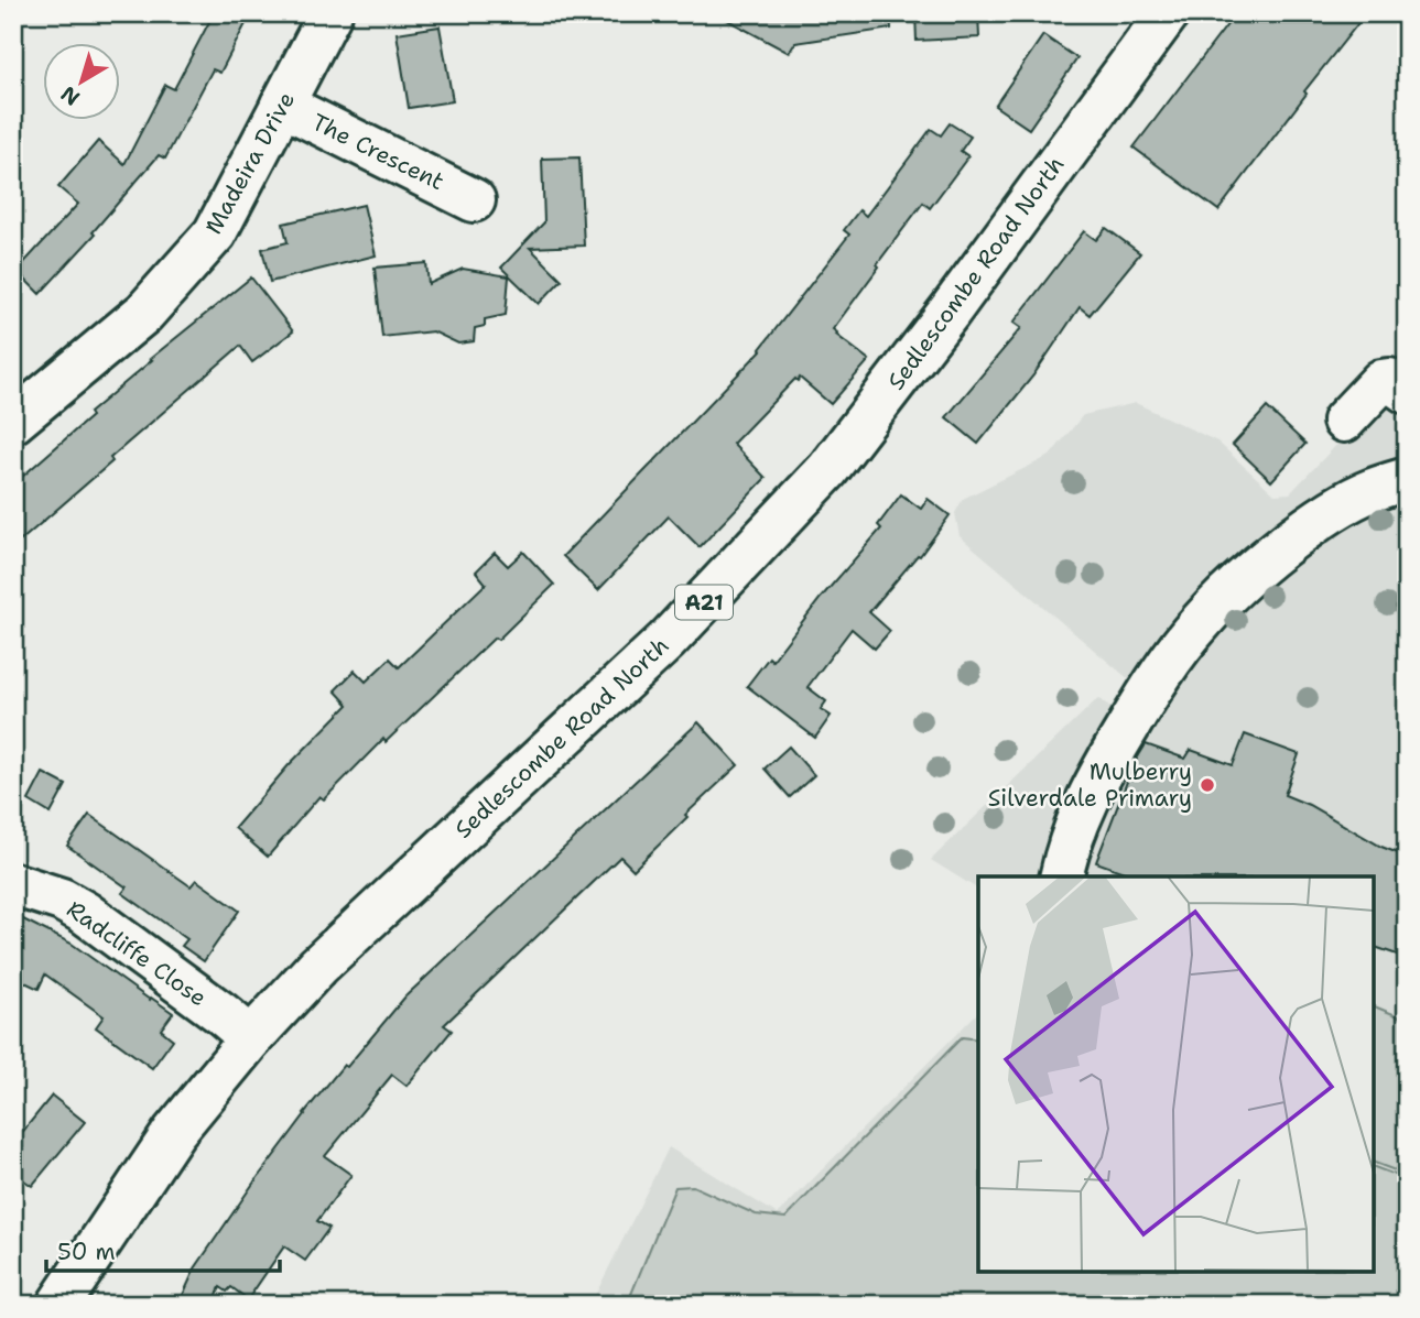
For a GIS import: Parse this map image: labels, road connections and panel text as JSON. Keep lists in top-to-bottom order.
{
  "streets": {
    "main road": [
      "The Crescent",
      "Madeira Drive",
      "Sedlescombe Road North",
      "A21",
      "Radcliffe Close"
    ]
  },
  "crossings": [
    ["The Crescent", "Madeira Drive"],
    ["Sedlescombe Road North", "Radcliffe Close"]
  ],
  "places": ["Mulberry Silverdale Primary"],
  "scale_bar": "50 m",
  "north": "bottom left"
}
